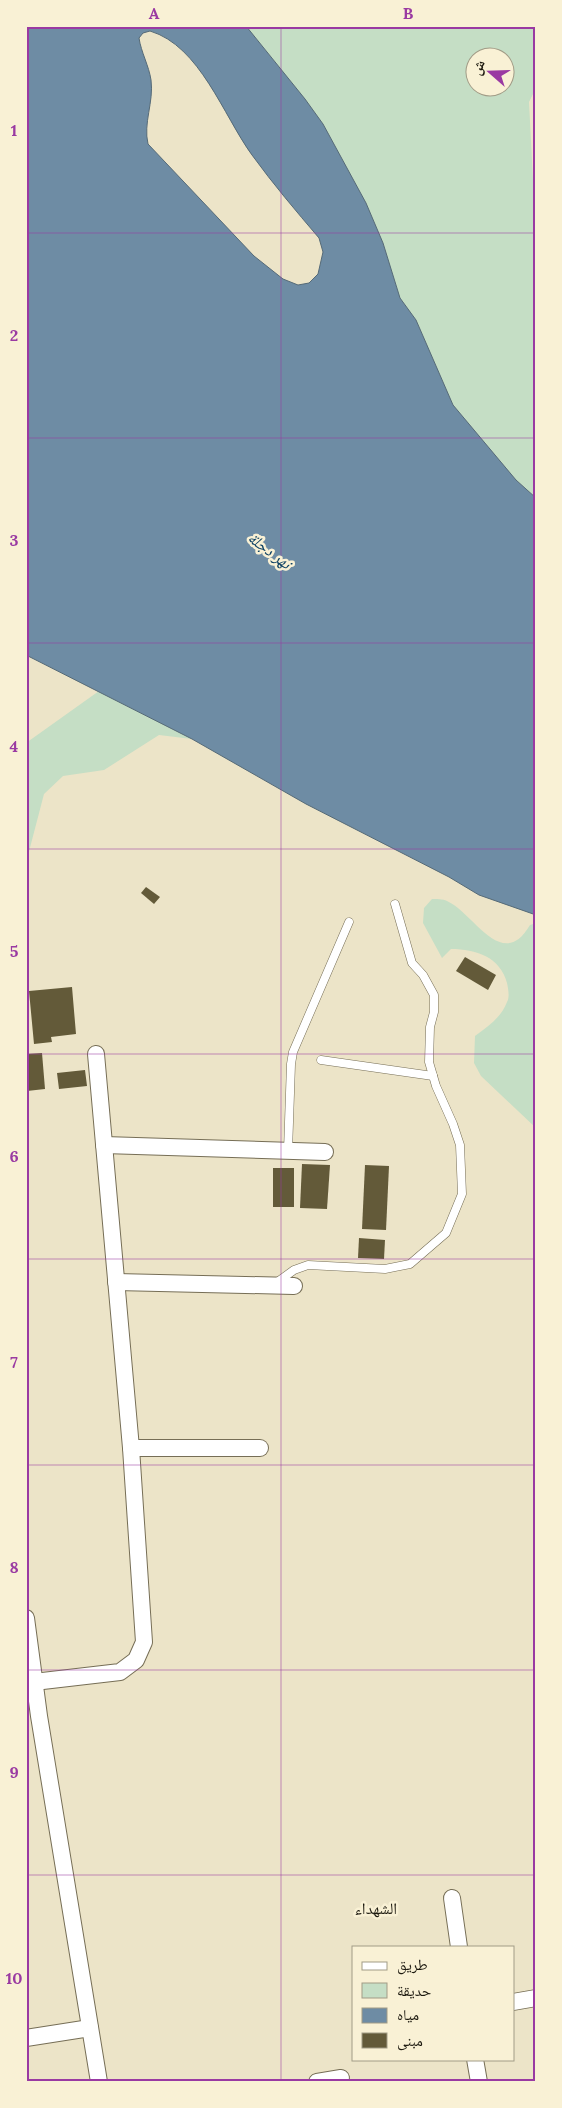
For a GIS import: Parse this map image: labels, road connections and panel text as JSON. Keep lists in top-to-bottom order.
{
  "districts": ["الشهداء"],
  "water": ["نهر دجلة"],
  "legend": [
    "طريق",
    "حديقة",
    "مياه",
    "مبنى"
  ],
  "north": "left",
  "grid": {
    "columns": ["A", "B"],
    "rows": [
      "1",
      "2",
      "3",
      "4",
      "5",
      "6",
      "7",
      "8",
      "9",
      "10"
    ]
  }
}
